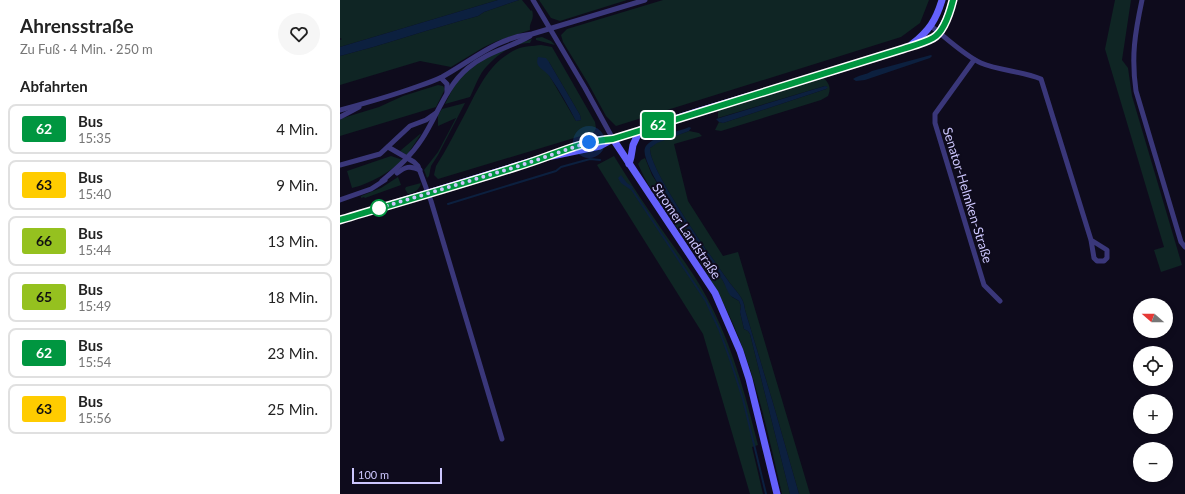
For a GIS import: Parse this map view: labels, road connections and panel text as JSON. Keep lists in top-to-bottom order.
{
  "streets": {
    "street": ["Senator-Helmken-Straße", "Stromer Landstraße"]
  },
  "lines": ["bus line 62"],
  "scale_bar": "100 m",
  "north": "left",
  "page": {
    "heading": [
      ["Ahrensstraße", "Zu Fuß · 4 Min. · 250 m"],
      "Abfahrten"
    ],
    "on_map": "62",
    "list": [
      {
        "mark": "62",
        "name": "Bus",
        "note": "15:35",
        "value": "4 Min."
      },
      {
        "mark": "63",
        "name": "Bus",
        "note": "15:40",
        "value": "9 Min."
      },
      {
        "mark": "66",
        "name": "Bus",
        "note": "15:44",
        "value": "13 Min."
      },
      {
        "mark": "65",
        "name": "Bus",
        "note": "15:49",
        "value": "18 Min."
      },
      {
        "mark": "62",
        "name": "Bus",
        "note": "15:54",
        "value": "23 Min."
      },
      {
        "mark": "63",
        "name": "Bus",
        "note": "15:56",
        "value": "25 Min."
      }
    ],
    "map_buttons": ["+", "−"],
    "scale": "100 m"
  }
}
